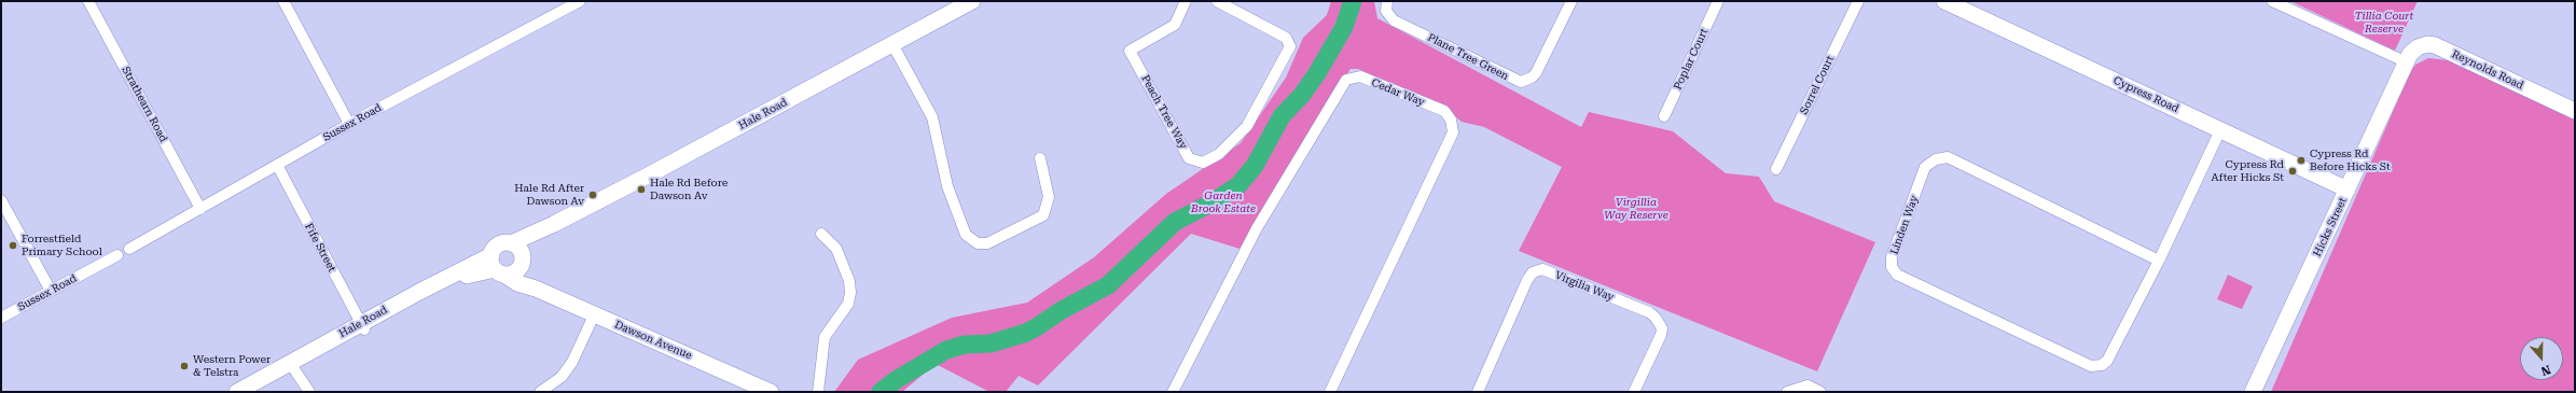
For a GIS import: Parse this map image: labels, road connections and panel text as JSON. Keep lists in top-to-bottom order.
{
  "streets": {
    "main road": [
      "Reynolds Road",
      "Cypress Road",
      "Hale Road",
      "Hicks Street",
      "Dawson Avenue"
    ],
    "street": [
      "Plane Tree Green",
      "Poplar Court",
      "Sorrel Court",
      "Cedar Way",
      "Strathearn Road",
      "Peach Tree Way",
      "Sussex Road",
      "Linden Way",
      "Fife Street",
      "Virgilia Way"
    ]
  },
  "crossings": [
    ["Reynolds Road", "Hicks Street"],
    ["Cypress Road", "Linden Way"],
    ["Cypress Road", "Hicks Street"],
    ["Strathearn Road", "Sussex Road"],
    ["Hale Road", "Fife Street"],
    ["Hale Road", "Dawson Avenue"],
    ["Sussex Road", "Fife Street"]
  ],
  "parks": ["Tillia Court Reserve", "Garden Brook Estate", "Virgillia Way Reserve"],
  "places": [
    "Cypress Rd Before Hicks St",
    "Cypress Rd After Hicks St",
    "Hale Rd Before Dawson Av",
    "Hale Rd After Dawson Av",
    "Forrestfield Primary School",
    "Western Power & Telstra"
  ],
  "north": "bottom"
}
